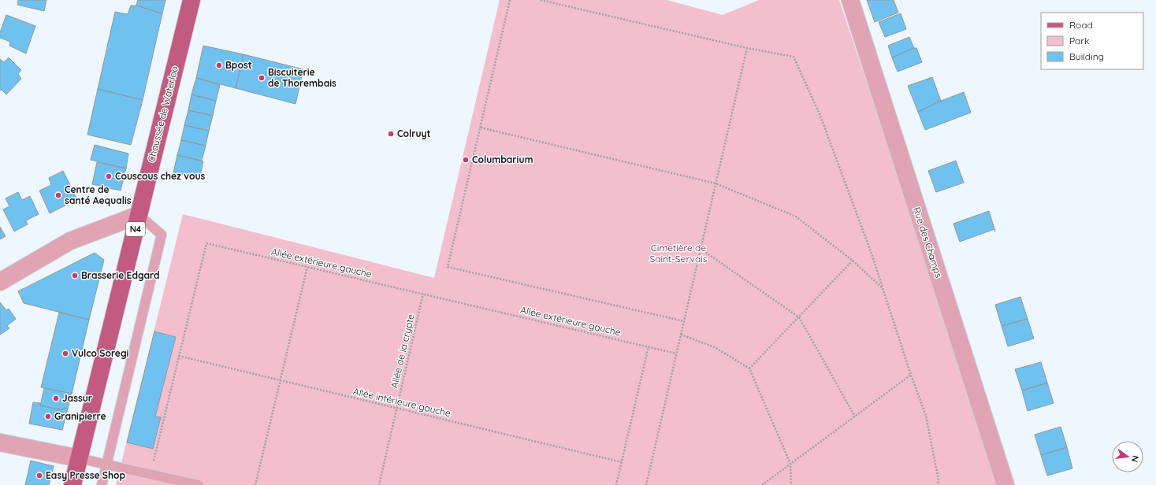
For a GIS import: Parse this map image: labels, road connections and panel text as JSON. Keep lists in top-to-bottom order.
{
  "streets": {
    "main road": ["Chaussée de Waterloo", "N4"],
    "street": ["Rue des Champs"],
    "path": ["Allée extérieure gauche", "Allée de la crypte", "Allée intérieure gauche"]
  },
  "crossings": [
    ["Allée extérieure gauche", "Allée de la crypte"],
    ["Allée extérieure gauche", "Allée intérieure gauche"],
    ["Allée de la crypte", "Allée intérieure gauche"]
  ],
  "parks": ["Cimetière de Saint-Servais"],
  "places": [
    "Bpost",
    "Biscuiterie de Thorembais",
    "Colruyt",
    "Columbarium",
    "Couscous chez vous",
    "Centre de santé Aequalis",
    "Brasserie Edgard",
    "Vulco Soregi",
    "Jassur",
    "Granipierre",
    "Easy Presse Shop"
  ],
  "legend": ["Road", "Park", "Building"],
  "north": "right"
}
